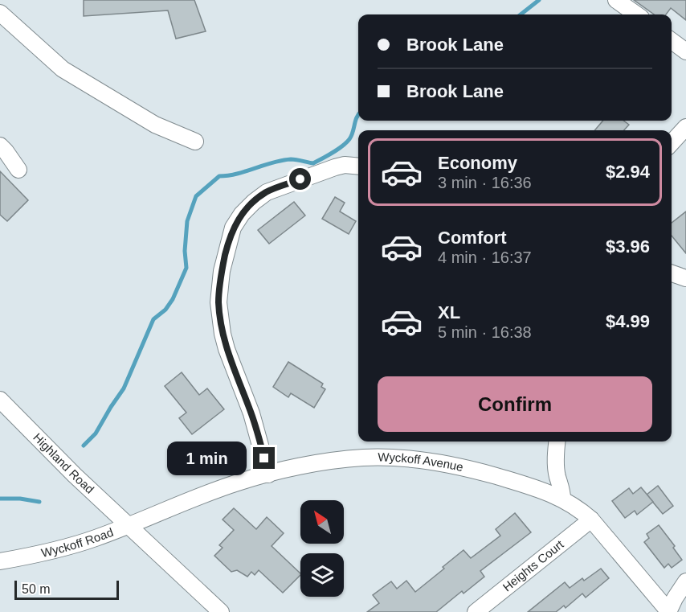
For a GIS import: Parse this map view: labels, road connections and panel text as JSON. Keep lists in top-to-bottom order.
{
  "streets": {
    "street": [
      "Highland Road",
      "Wyckoff Avenue",
      "Wyckoff Road",
      "Heights Court"
    ]
  },
  "crossings": [
    ["Highland Road", "Wyckoff Avenue"],
    ["Highland Road", "Wyckoff Road"],
    ["Wyckoff Avenue", "Wyckoff Road"],
    ["Wyckoff Avenue", "Heights Court"]
  ],
  "scale_bar": "50 m",
  "north": "top left",
  "page": {
    "banner": ["Brook Lane", "Brook Lane"],
    "list": [
      {
        "name": "Economy",
        "note": "3 min · 16:36",
        "value": "$2.94"
      },
      {
        "name": "Comfort",
        "note": "4 min · 16:37",
        "value": "$3.96"
      },
      {
        "name": "XL",
        "note": "5 min · 16:38",
        "value": "$4.99"
      }
    ],
    "buttons": "Confirm",
    "bubble": "1 min",
    "scale": "50 m"
  }
}
